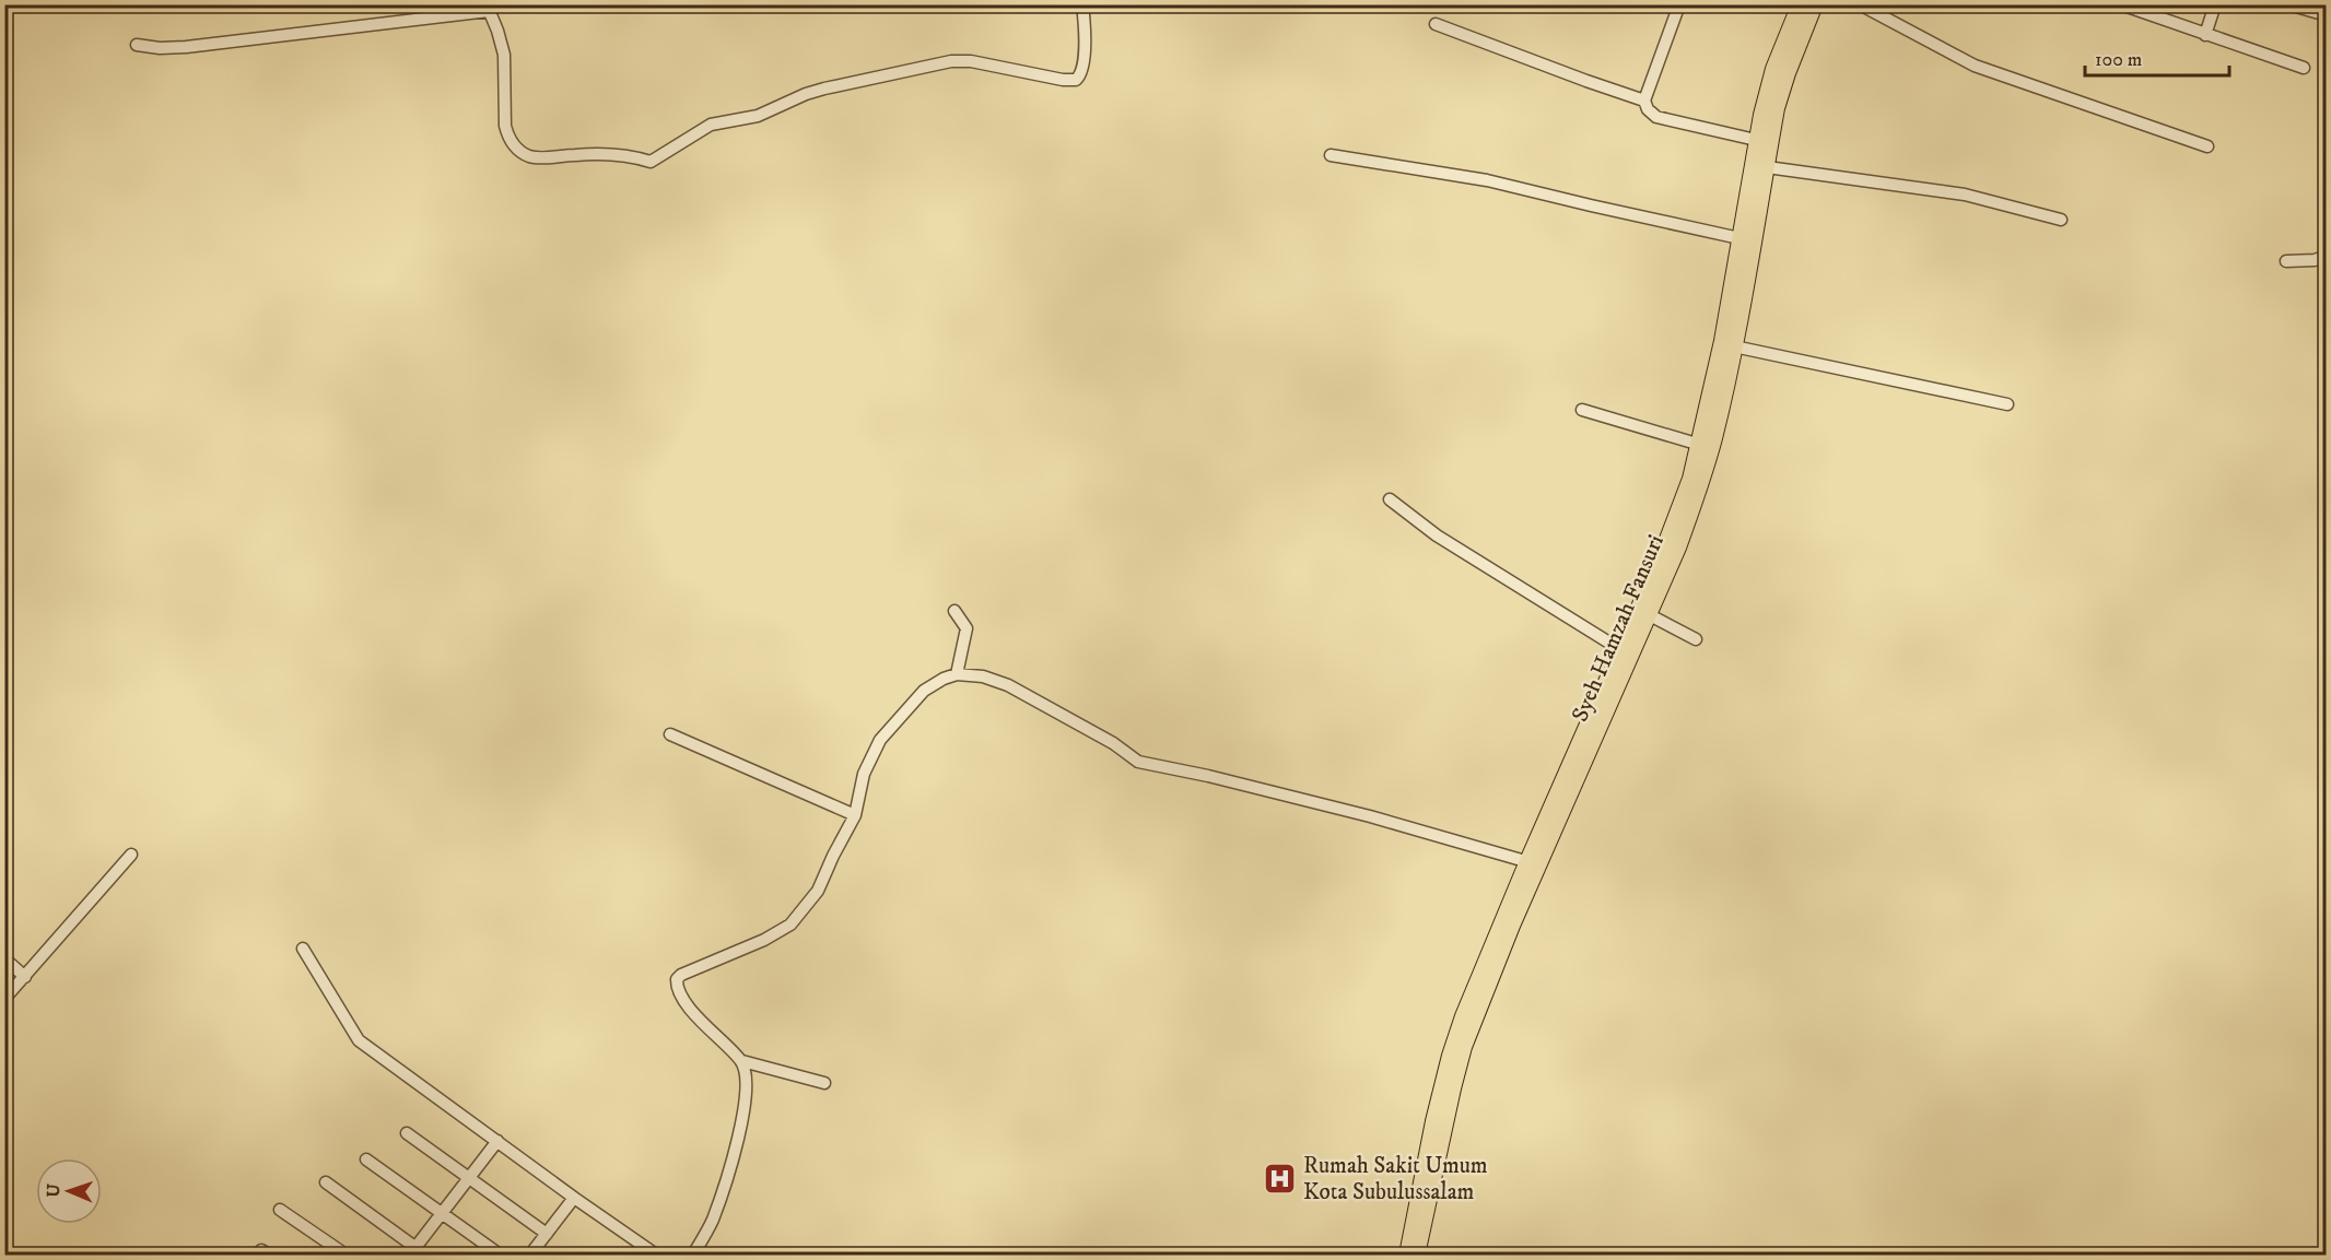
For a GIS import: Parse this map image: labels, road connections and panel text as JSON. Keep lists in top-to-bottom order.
{
  "streets": {
    "main road": ["Syeh Hamzah Fansuri"]
  },
  "places": {
    "hospital": ["Rumah Sakit Umum Kota Subulussalam"]
  },
  "scale_bar": "100 m",
  "north": "left"
}
